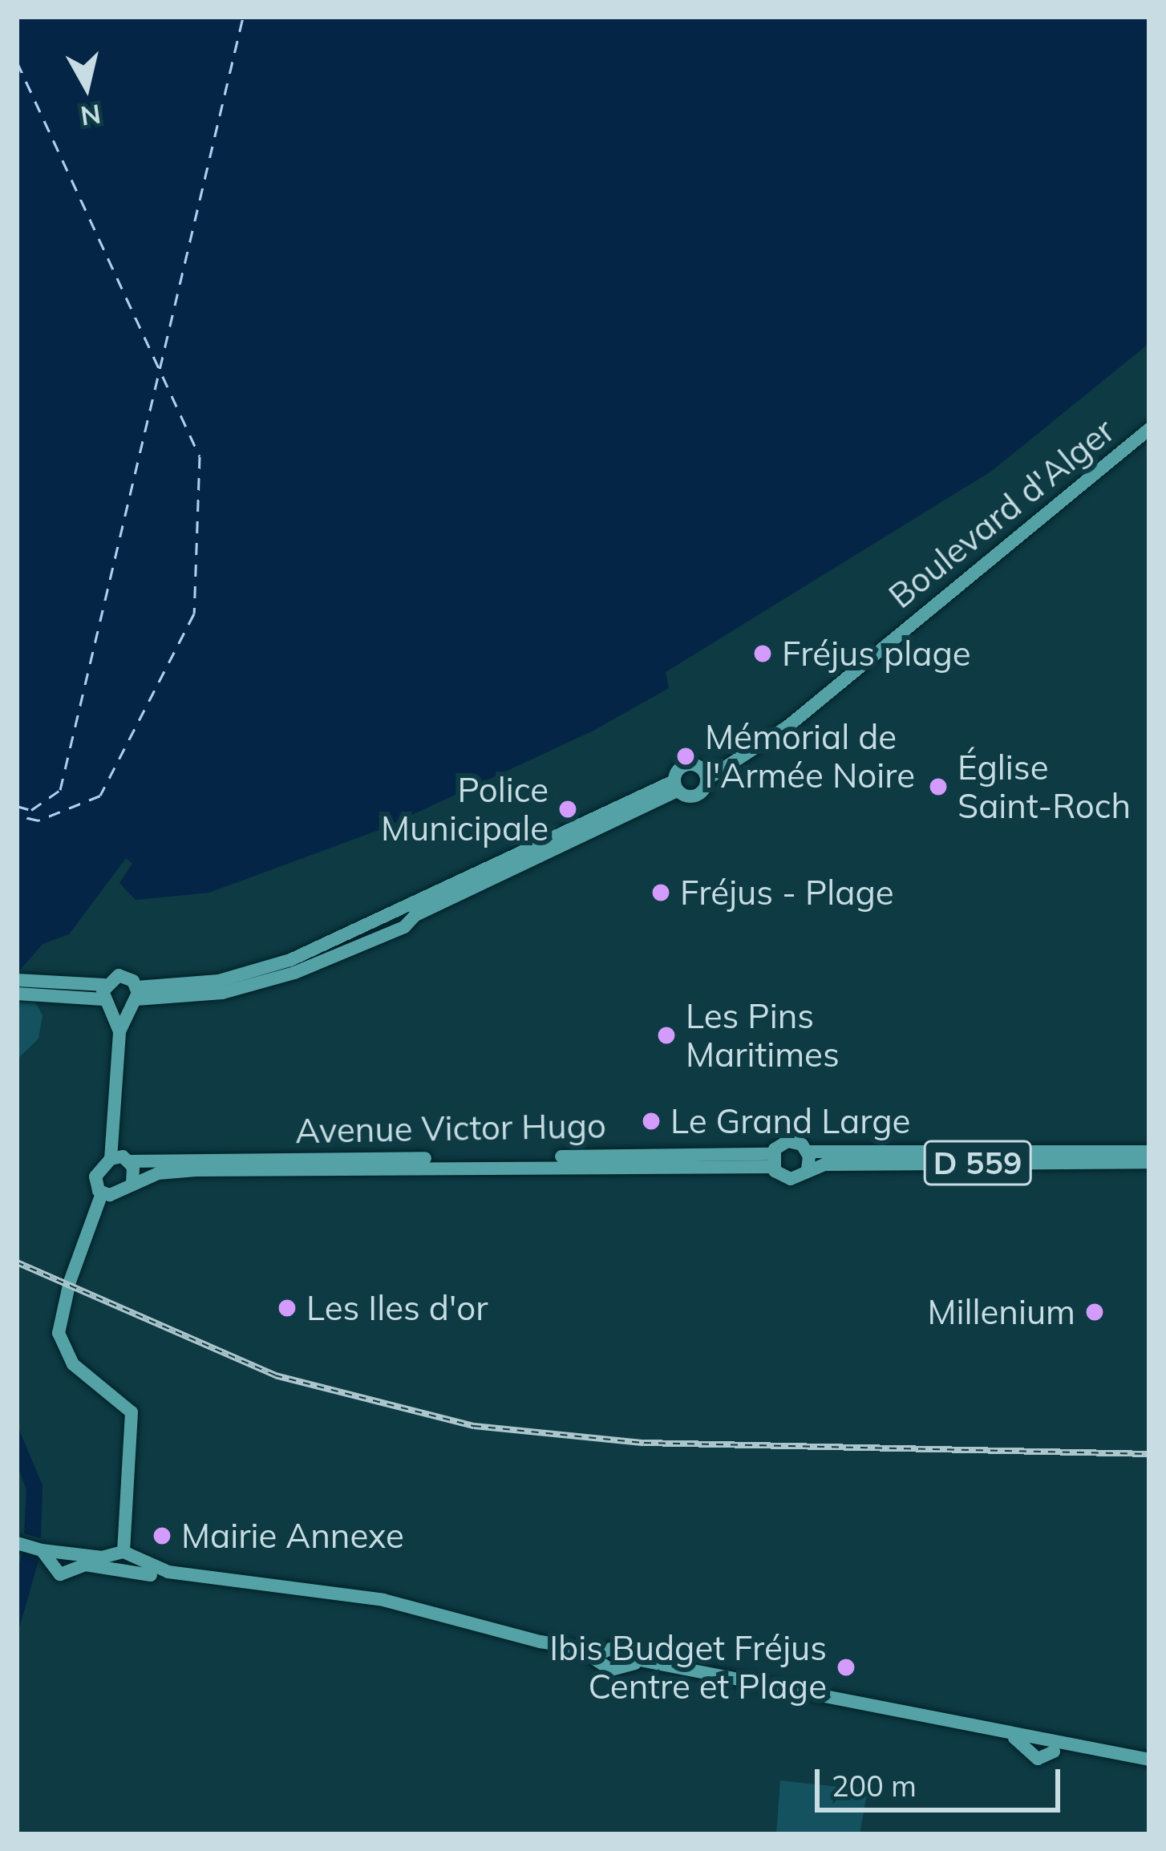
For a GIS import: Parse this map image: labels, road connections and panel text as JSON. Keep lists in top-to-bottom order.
{
  "streets": {
    "main road": ["Boulevard d'Alger", "Avenue Victor Hugo", "D 559"]
  },
  "places": [
    "Fréjus plage",
    "Mémorial de l'Armée Noire",
    "Église Saint-Roch",
    "Police Municipale",
    "Fréjus - Plage",
    "Les Pins Maritimes",
    "Le Grand Large",
    "Les Iles d'or",
    "Millenium",
    "Mairie Annexe",
    "Ibis Budget Fréjus Centre et Plage"
  ],
  "scale_bar": "200 m",
  "north": "bottom"
}
